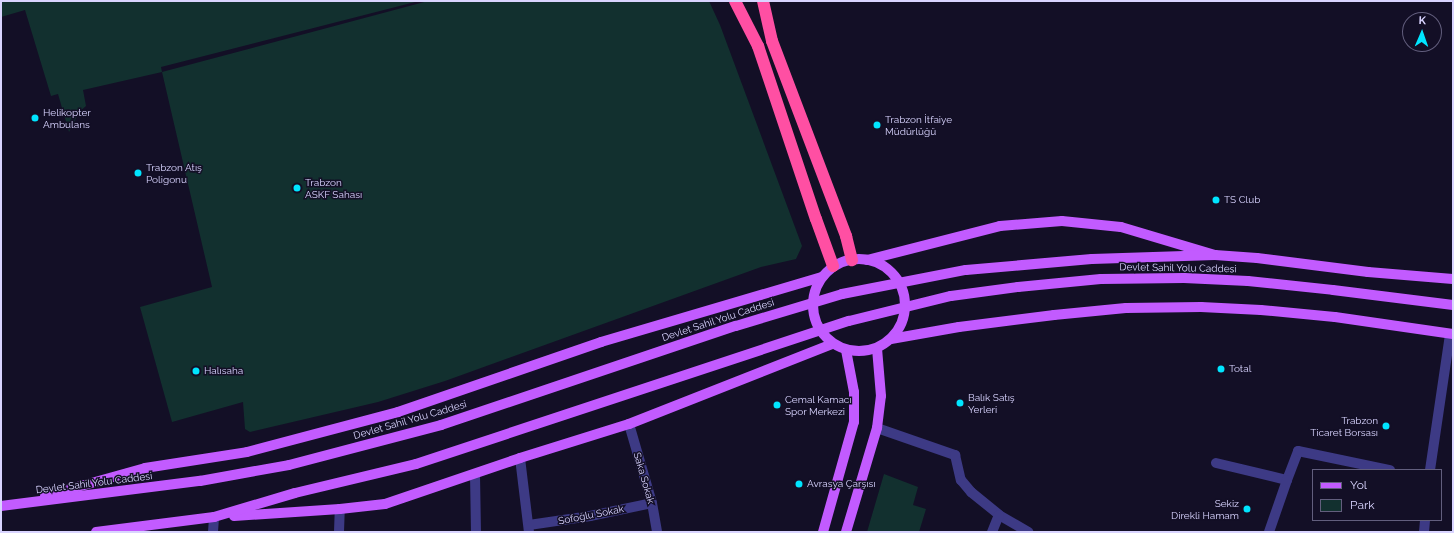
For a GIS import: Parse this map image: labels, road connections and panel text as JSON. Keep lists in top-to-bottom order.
{
  "streets": {
    "main road": ["Devlet Sahil Yolu Caddesi"],
    "street": ["Saka Sokak", "Sofoğlu Sokak"]
  },
  "crossings": [
    ["Saka Sokak", "Sofoğlu Sokak"]
  ],
  "places": [
    "Helikopter Ambulans",
    "Trabzon İtfaiye Müdürlüğü",
    "Trabzon Atış Poligonu",
    "Trabzon ASKF Sahası",
    "TS Club",
    "Total",
    "Halısaha",
    "Balık Satış Yerleri",
    "Cemal Kamacı Spor Merkezi",
    "Trabzon Ticaret Borsası",
    "Avrasya Çarşısı",
    "Sekiz Direkli Hamam"
  ],
  "legend": ["Yol", "Park"],
  "north": "top"
}
